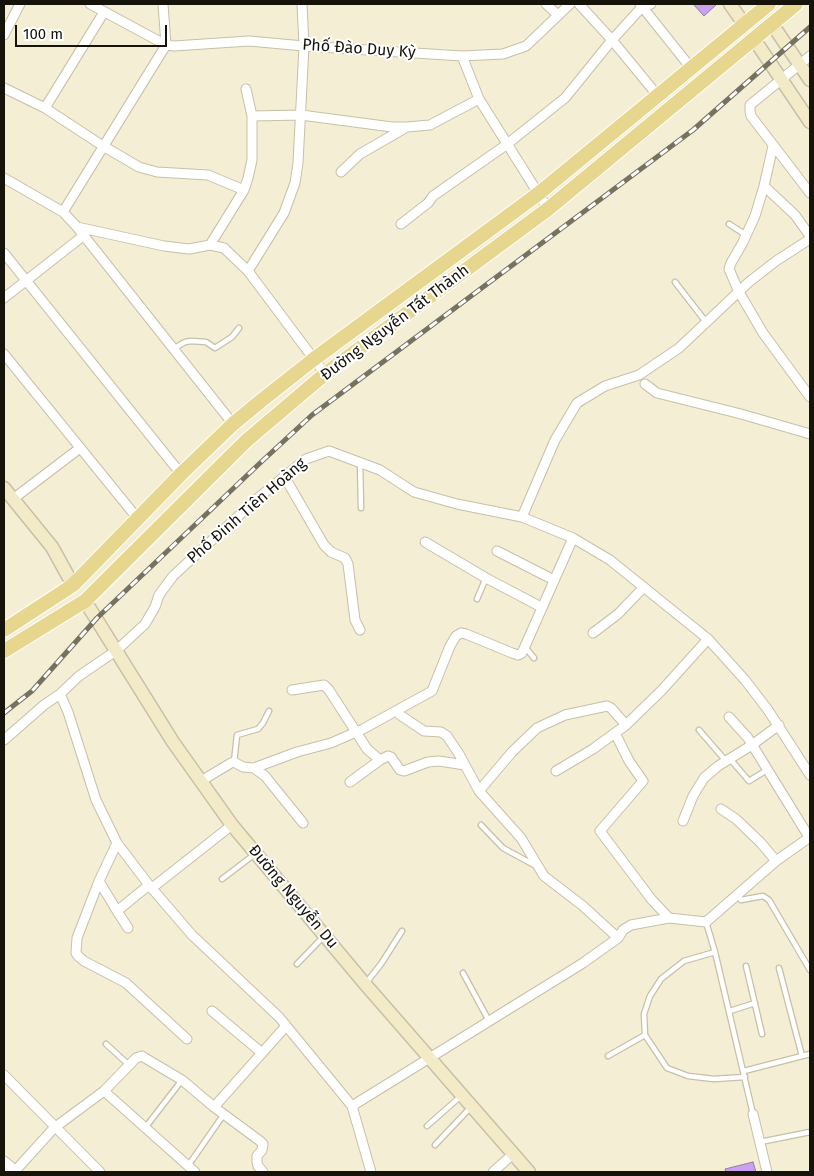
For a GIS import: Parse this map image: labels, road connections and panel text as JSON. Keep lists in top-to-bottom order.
{
  "streets": {
    "main road": ["Đường Nguyễn Tất Thành"],
    "street": ["Phố Đào Duy Kỳ", "Phố Đinh Tiên Hoàng", "Đường Nguyễn Du"]
  },
  "crossings": [
    ["Đường Nguyễn Tất Thành", "Đường Nguyễn Du"],
    ["Phố Đinh Tiên Hoàng", "Đường Nguyễn Du"]
  ],
  "scale_bar": "100 m"
}
